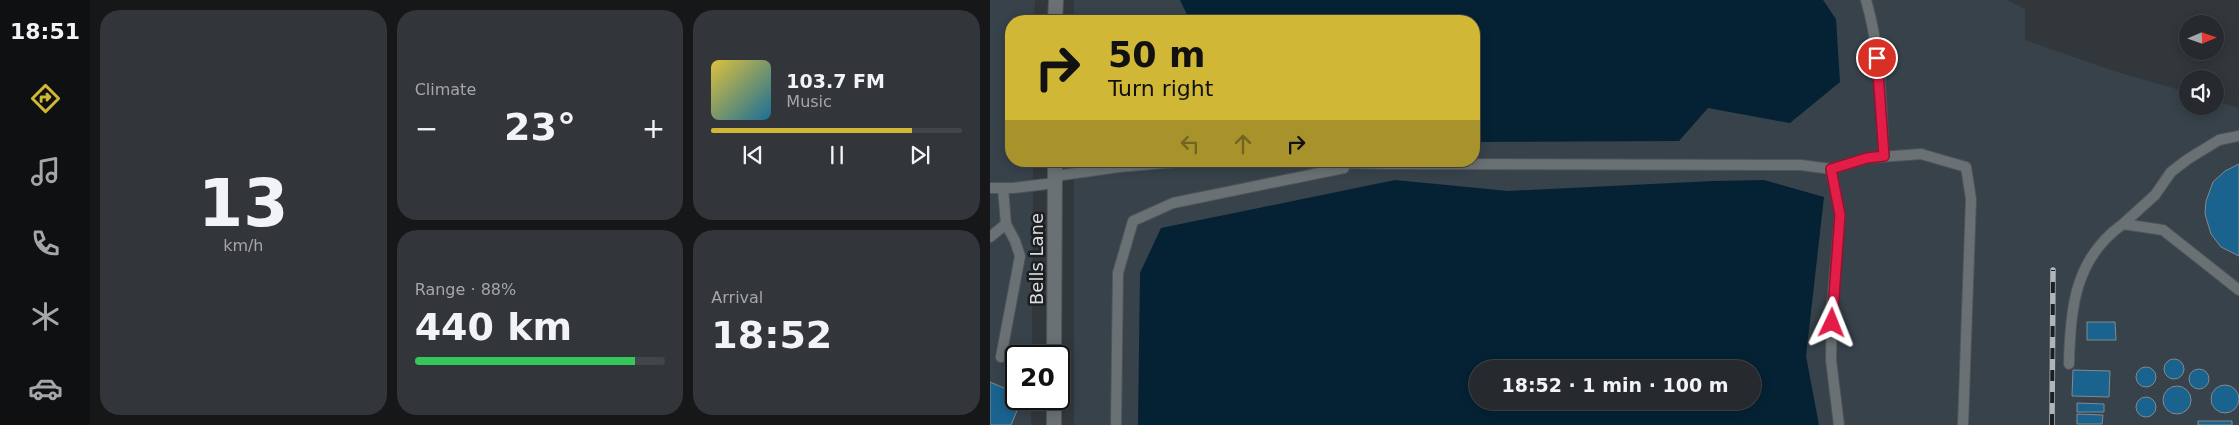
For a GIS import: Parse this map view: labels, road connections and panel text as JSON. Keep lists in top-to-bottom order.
{
  "streets": {
    "street": ["Bells Lane"]
  },
  "north": "right",
  "page": {
    "tabs": "18:51",
    "tile": [
      ["13", "km/h"],
      "Climate",
      ["Range · 88%", "440 km"],
      ["Arrival", "18:52"]
    ],
    "turn": ["50 m", "Turn right"],
    "song": ["103.7 FM", "Music"],
    "heat": ["−", "23°", "+"],
    "limit": "20",
    "trip": "18:52 · 1 min · 100 m"
  }
}
